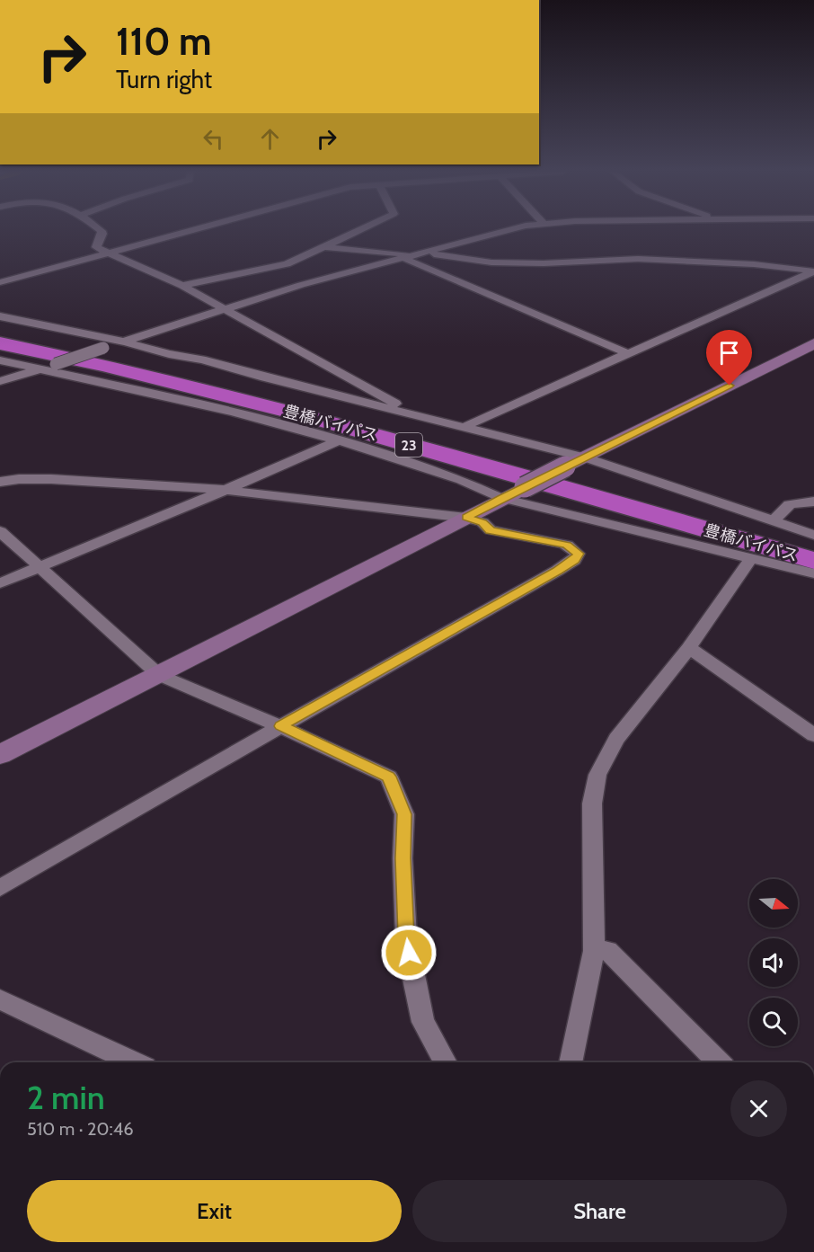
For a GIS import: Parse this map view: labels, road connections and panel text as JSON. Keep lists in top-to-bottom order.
{
  "streets": {
    "highway": ["豊橋バイパス", "23"]
  },
  "north": "right",
  "page": {
    "turn": ["110 m", "Turn right"],
    "heading": ["2 min", "510 m · 20:46"],
    "buttons": ["Exit", "Share"]
  }
}
